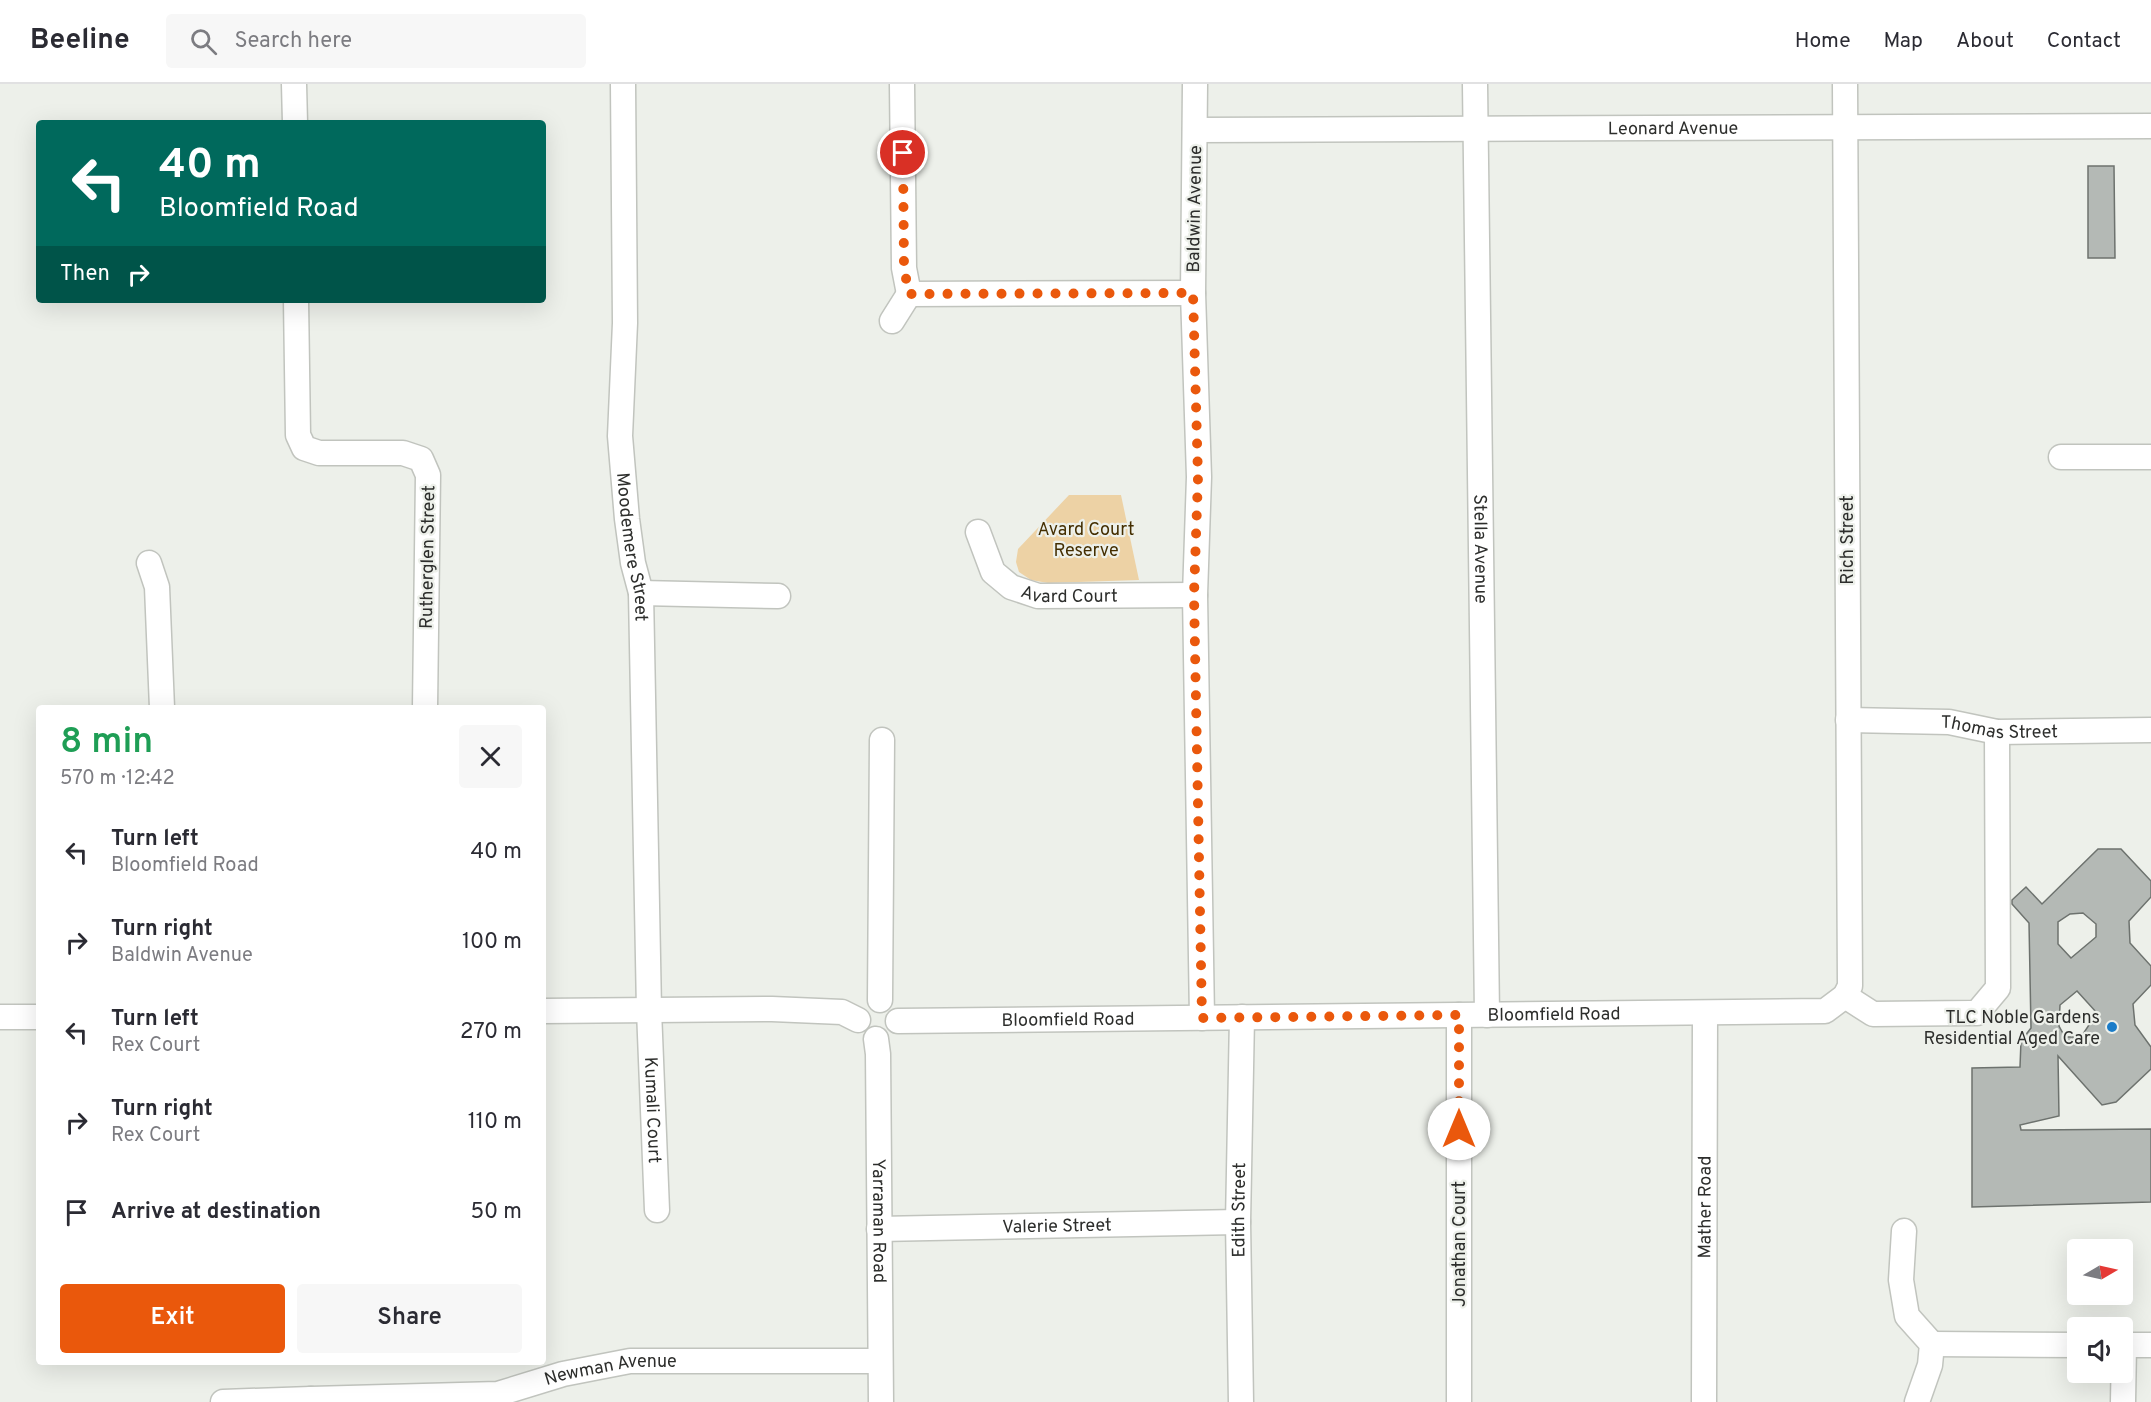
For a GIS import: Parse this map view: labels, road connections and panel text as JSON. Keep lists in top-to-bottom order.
{
  "streets": {
    "street": [
      "Leonard Avenue",
      "Baldwin Avenue",
      "Rich Street",
      "Moodemere Street",
      "Stella Avenue",
      "Rutherglen Street",
      "Avard Court",
      "Thomas Street",
      "Bloomfield Road",
      "Kumali Court",
      "Mather Road",
      "Edith Street",
      "Yarraman Road",
      "Valerie Street",
      "Jonathan Court",
      "Newman Avenue"
    ]
  },
  "crossings": [
    ["Leonard Avenue", "Baldwin Avenue"],
    ["Leonard Avenue", "Rich Street"],
    ["Leonard Avenue", "Stella Avenue"],
    ["Baldwin Avenue", "Avard Court"],
    ["Baldwin Avenue", "Bloomfield Road"],
    ["Rich Street", "Thomas Street"],
    ["Rich Street", "Bloomfield Road"],
    ["Moodemere Street", "Kumali Court"],
    ["Stella Avenue", "Bloomfield Road"],
    ["Bloomfield Road", "Mather Road"],
    ["Bloomfield Road", "Edith Street"],
    ["Bloomfield Road", "Yarraman Road"],
    ["Bloomfield Road", "Jonathan Court"],
    ["Edith Street", "Valerie Street"],
    ["Yarraman Road", "Valerie Street"],
    ["Yarraman Road", "Newman Avenue"]
  ],
  "parks": ["Avard Court Reserve"],
  "places": ["TLC Noble Gardens Residential Aged Care"],
  "north": "right",
  "page": {
    "header": "Beeline",
    "search": "Search here",
    "nav": [
      "Home",
      "Map",
      "About",
      "Contact"
    ],
    "turn": ["40 m", "Bloomfield Road"],
    "then": "Then",
    "heading": ["8 min", "570 m · 12:42"],
    "list": [
      {
        "name": "Turn left",
        "note": "Bloomfield Road",
        "value": "40 m"
      },
      {
        "name": "Turn right",
        "note": "Baldwin Avenue",
        "value": "100 m"
      },
      {
        "name": "Turn left",
        "note": "Rex Court",
        "value": "270 m"
      },
      {
        "name": "Turn right",
        "note": "Rex Court",
        "value": "110 m"
      },
      {
        "name": "Arrive at destination",
        "value": "50 m"
      }
    ],
    "buttons": ["Exit", "Share"]
  }
}
